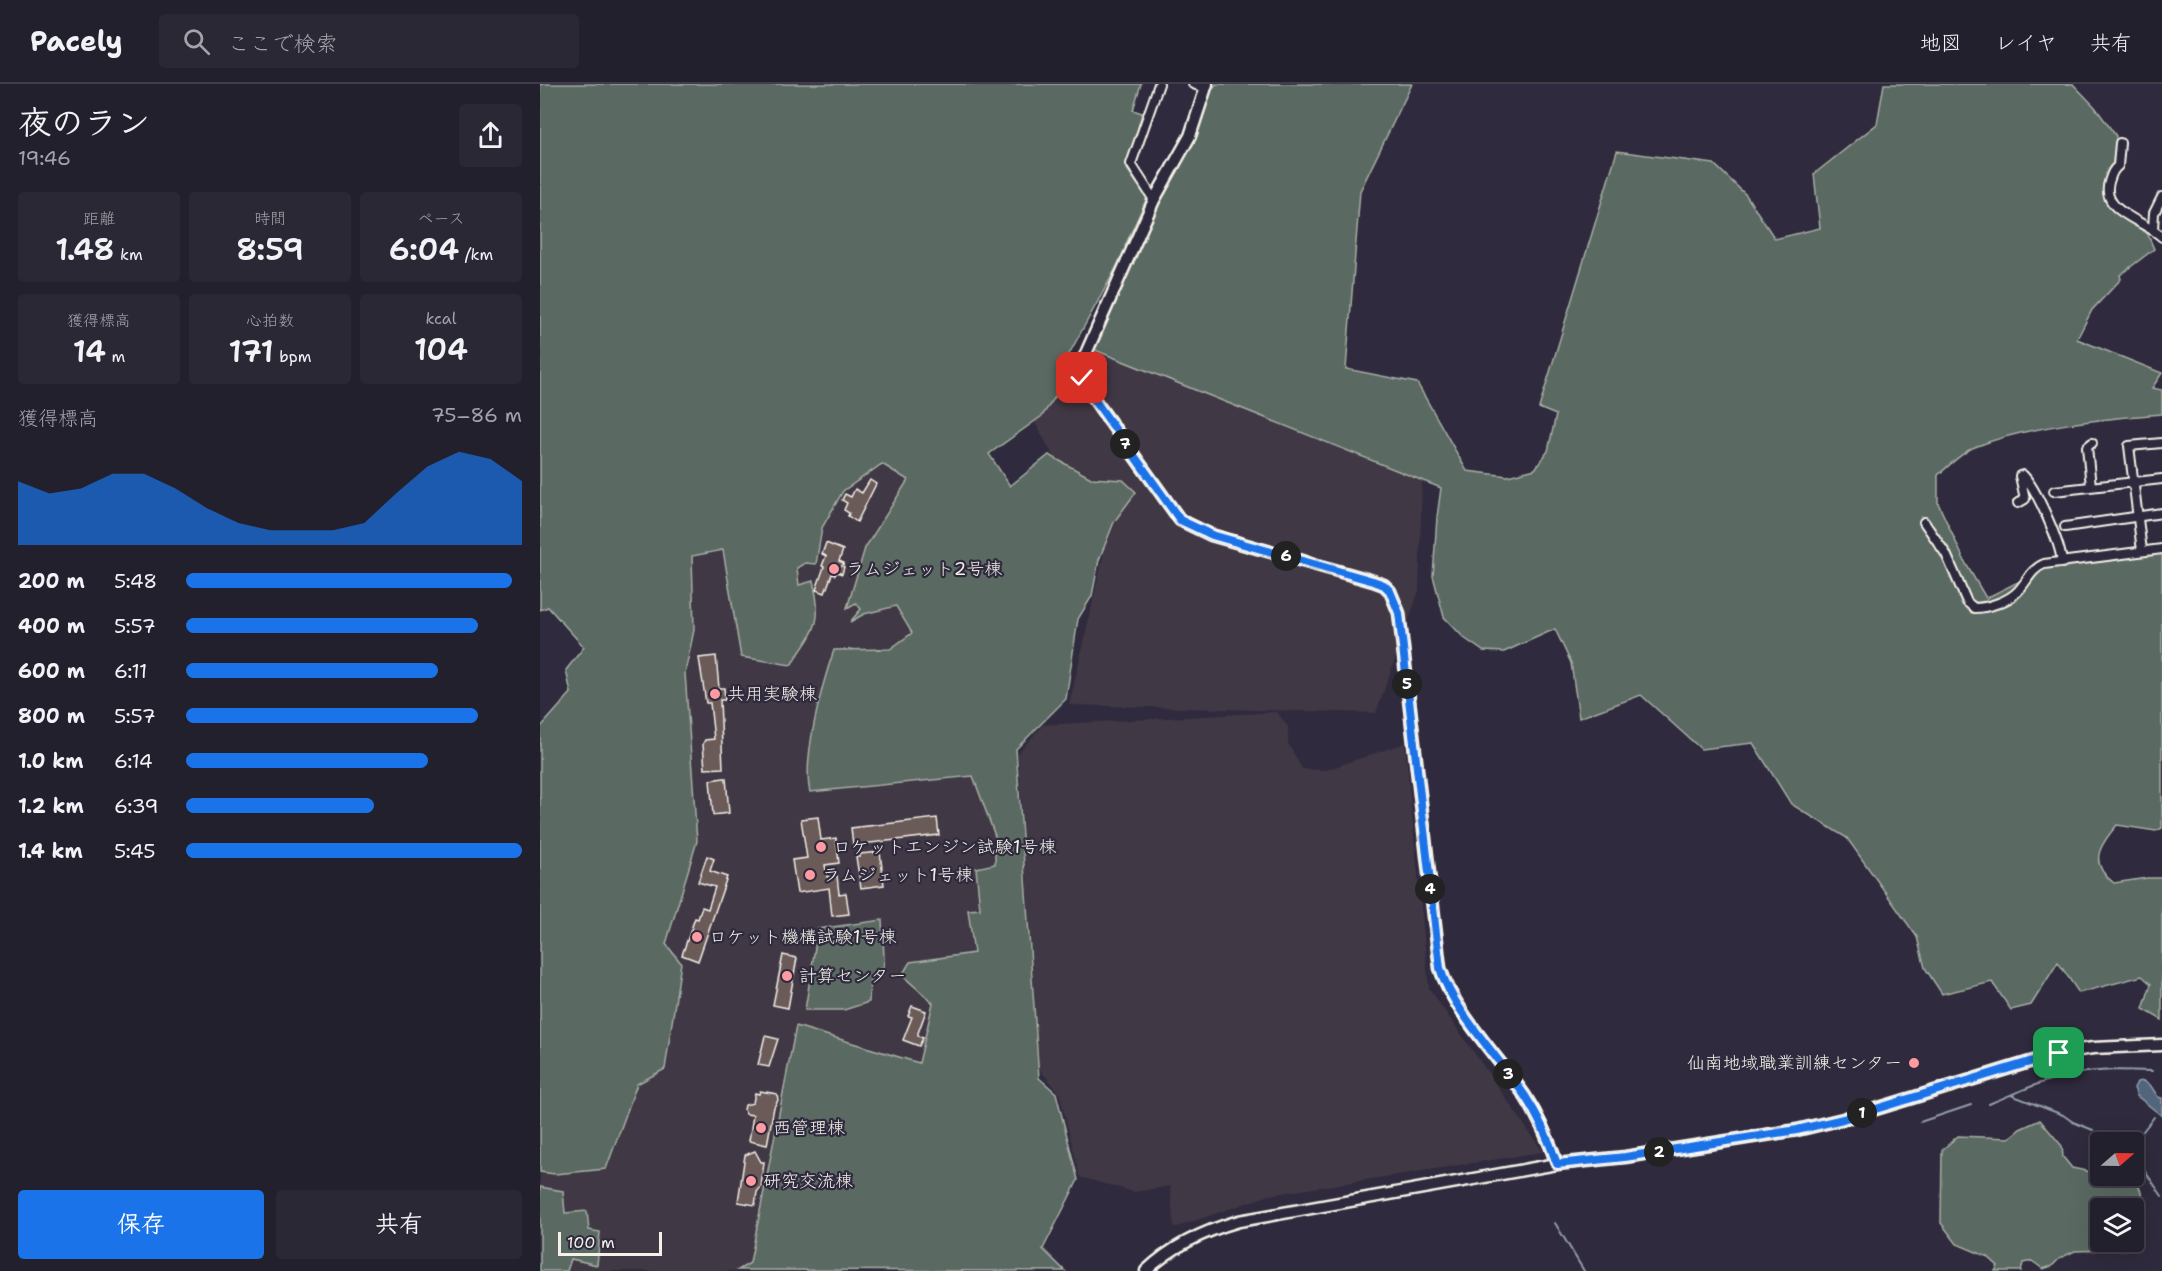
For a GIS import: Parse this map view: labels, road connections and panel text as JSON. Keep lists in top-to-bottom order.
{
  "places": [
    "ラムジェット2号棟",
    "共用実験棟",
    "ロケットエンジン試験1号棟",
    "ラムジェット1号棟",
    "ロケット機構試験1号棟",
    "計算センター",
    "仙南地域職業訓練センター",
    "西管理棟",
    "研究交流棟"
  ],
  "scale_bar": "100 m",
  "north": "right",
  "page": {
    "header": "Pacely",
    "search": "ここで検索",
    "nav": ["地図", "レイヤ", "共有"],
    "heading": ["夜のラン", "19:46"],
    "stats": [
      ["距離", "1.48 km"],
      ["時間", "8:59"],
      ["ペース", "6:04 /km"],
      ["獲得標高", "14 m"],
      ["心拍数", "171 bpm"],
      ["kcal", "104"]
    ],
    "chart": ["獲得標高", "75–86 m"],
    "pins": [
      "7",
      "6",
      "5",
      "4",
      "3",
      "1",
      "2"
    ],
    "list": [
      {
        "name": "200 m",
        "note": "5:48"
      },
      {
        "name": "400 m",
        "note": "5:57"
      },
      {
        "name": "600 m",
        "note": "6:11"
      },
      {
        "name": "800 m",
        "note": "5:57"
      },
      {
        "name": "1.0 km",
        "note": "6:14"
      },
      {
        "name": "1.2 km",
        "note": "6:39"
      },
      {
        "name": "1.4 km",
        "note": "5:45"
      }
    ],
    "buttons": ["保存", "共有"],
    "scale": "100 m"
  }
}
